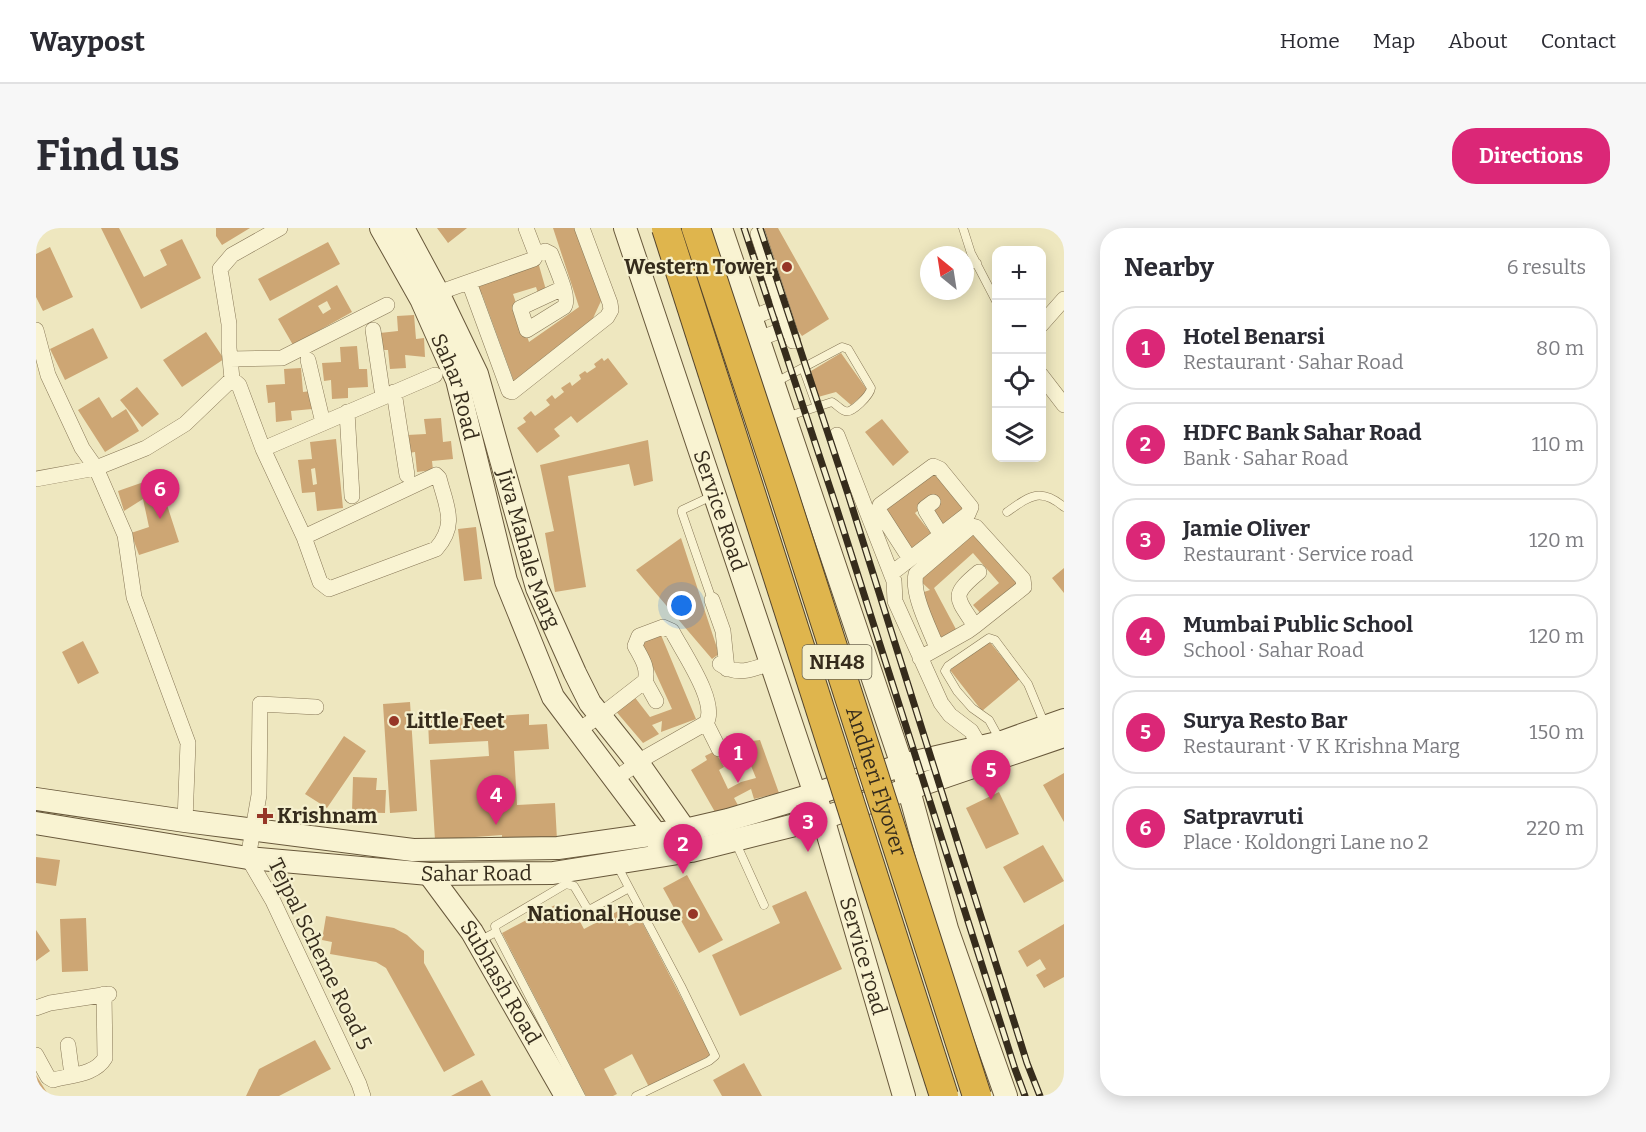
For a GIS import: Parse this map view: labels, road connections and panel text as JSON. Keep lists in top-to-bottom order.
{
  "streets": {
    "highway": ["NH48", "Andheri Flyover"],
    "street": [
      "Sahar Road",
      "Service Road",
      "Jiva Mahale Marg",
      "Tejpal Scheme Road 5",
      "Service road",
      "Subhash Road"
    ]
  },
  "crossings": [
    ["Sahar Road", "Service Road"],
    ["Sahar Road", "Jiva Mahale Marg"],
    ["Sahar Road", "Tejpal Scheme Road 5"],
    ["Sahar Road", "Service road"],
    ["Sahar Road", "Subhash Road"],
    ["Service Road", "Service road"]
  ],
  "places": {
    "other": ["Western Tower", "Little Feet", "National House"],
    "health": ["Krishnam"]
  },
  "north": "top left",
  "page": {
    "header": "Waypost",
    "nav": [
      "Home",
      "Map",
      "About",
      "Contact"
    ],
    "buttons": "Directions",
    "title": "Find us",
    "heading": ["Nearby", "6 results"],
    "map_buttons": ["+", "−"],
    "list": [
      {
        "mark": "1",
        "name": "Hotel Benarsi",
        "note": "Restaurant · Sahar Road",
        "value": "80 m"
      },
      {
        "mark": "2",
        "name": "HDFC Bank Sahar Road",
        "note": "Bank · Sahar Road",
        "value": "110 m"
      },
      {
        "mark": "3",
        "name": "Jamie Oliver",
        "note": "Restaurant · Service road",
        "value": "120 m"
      },
      {
        "mark": "4",
        "name": "Mumbai Public School",
        "note": "School · Sahar Road",
        "value": "120 m"
      },
      {
        "mark": "5",
        "name": "Surya Resto Bar",
        "note": "Restaurant · V K Krishna Marg",
        "value": "150 m"
      },
      {
        "mark": "6",
        "name": "Satpravruti",
        "note": "Place · Koldongri Lane no 2",
        "value": "220 m"
      }
    ],
    "pins": [
      "6",
      "1",
      "5",
      "4",
      "3",
      "2"
    ]
  }
}
